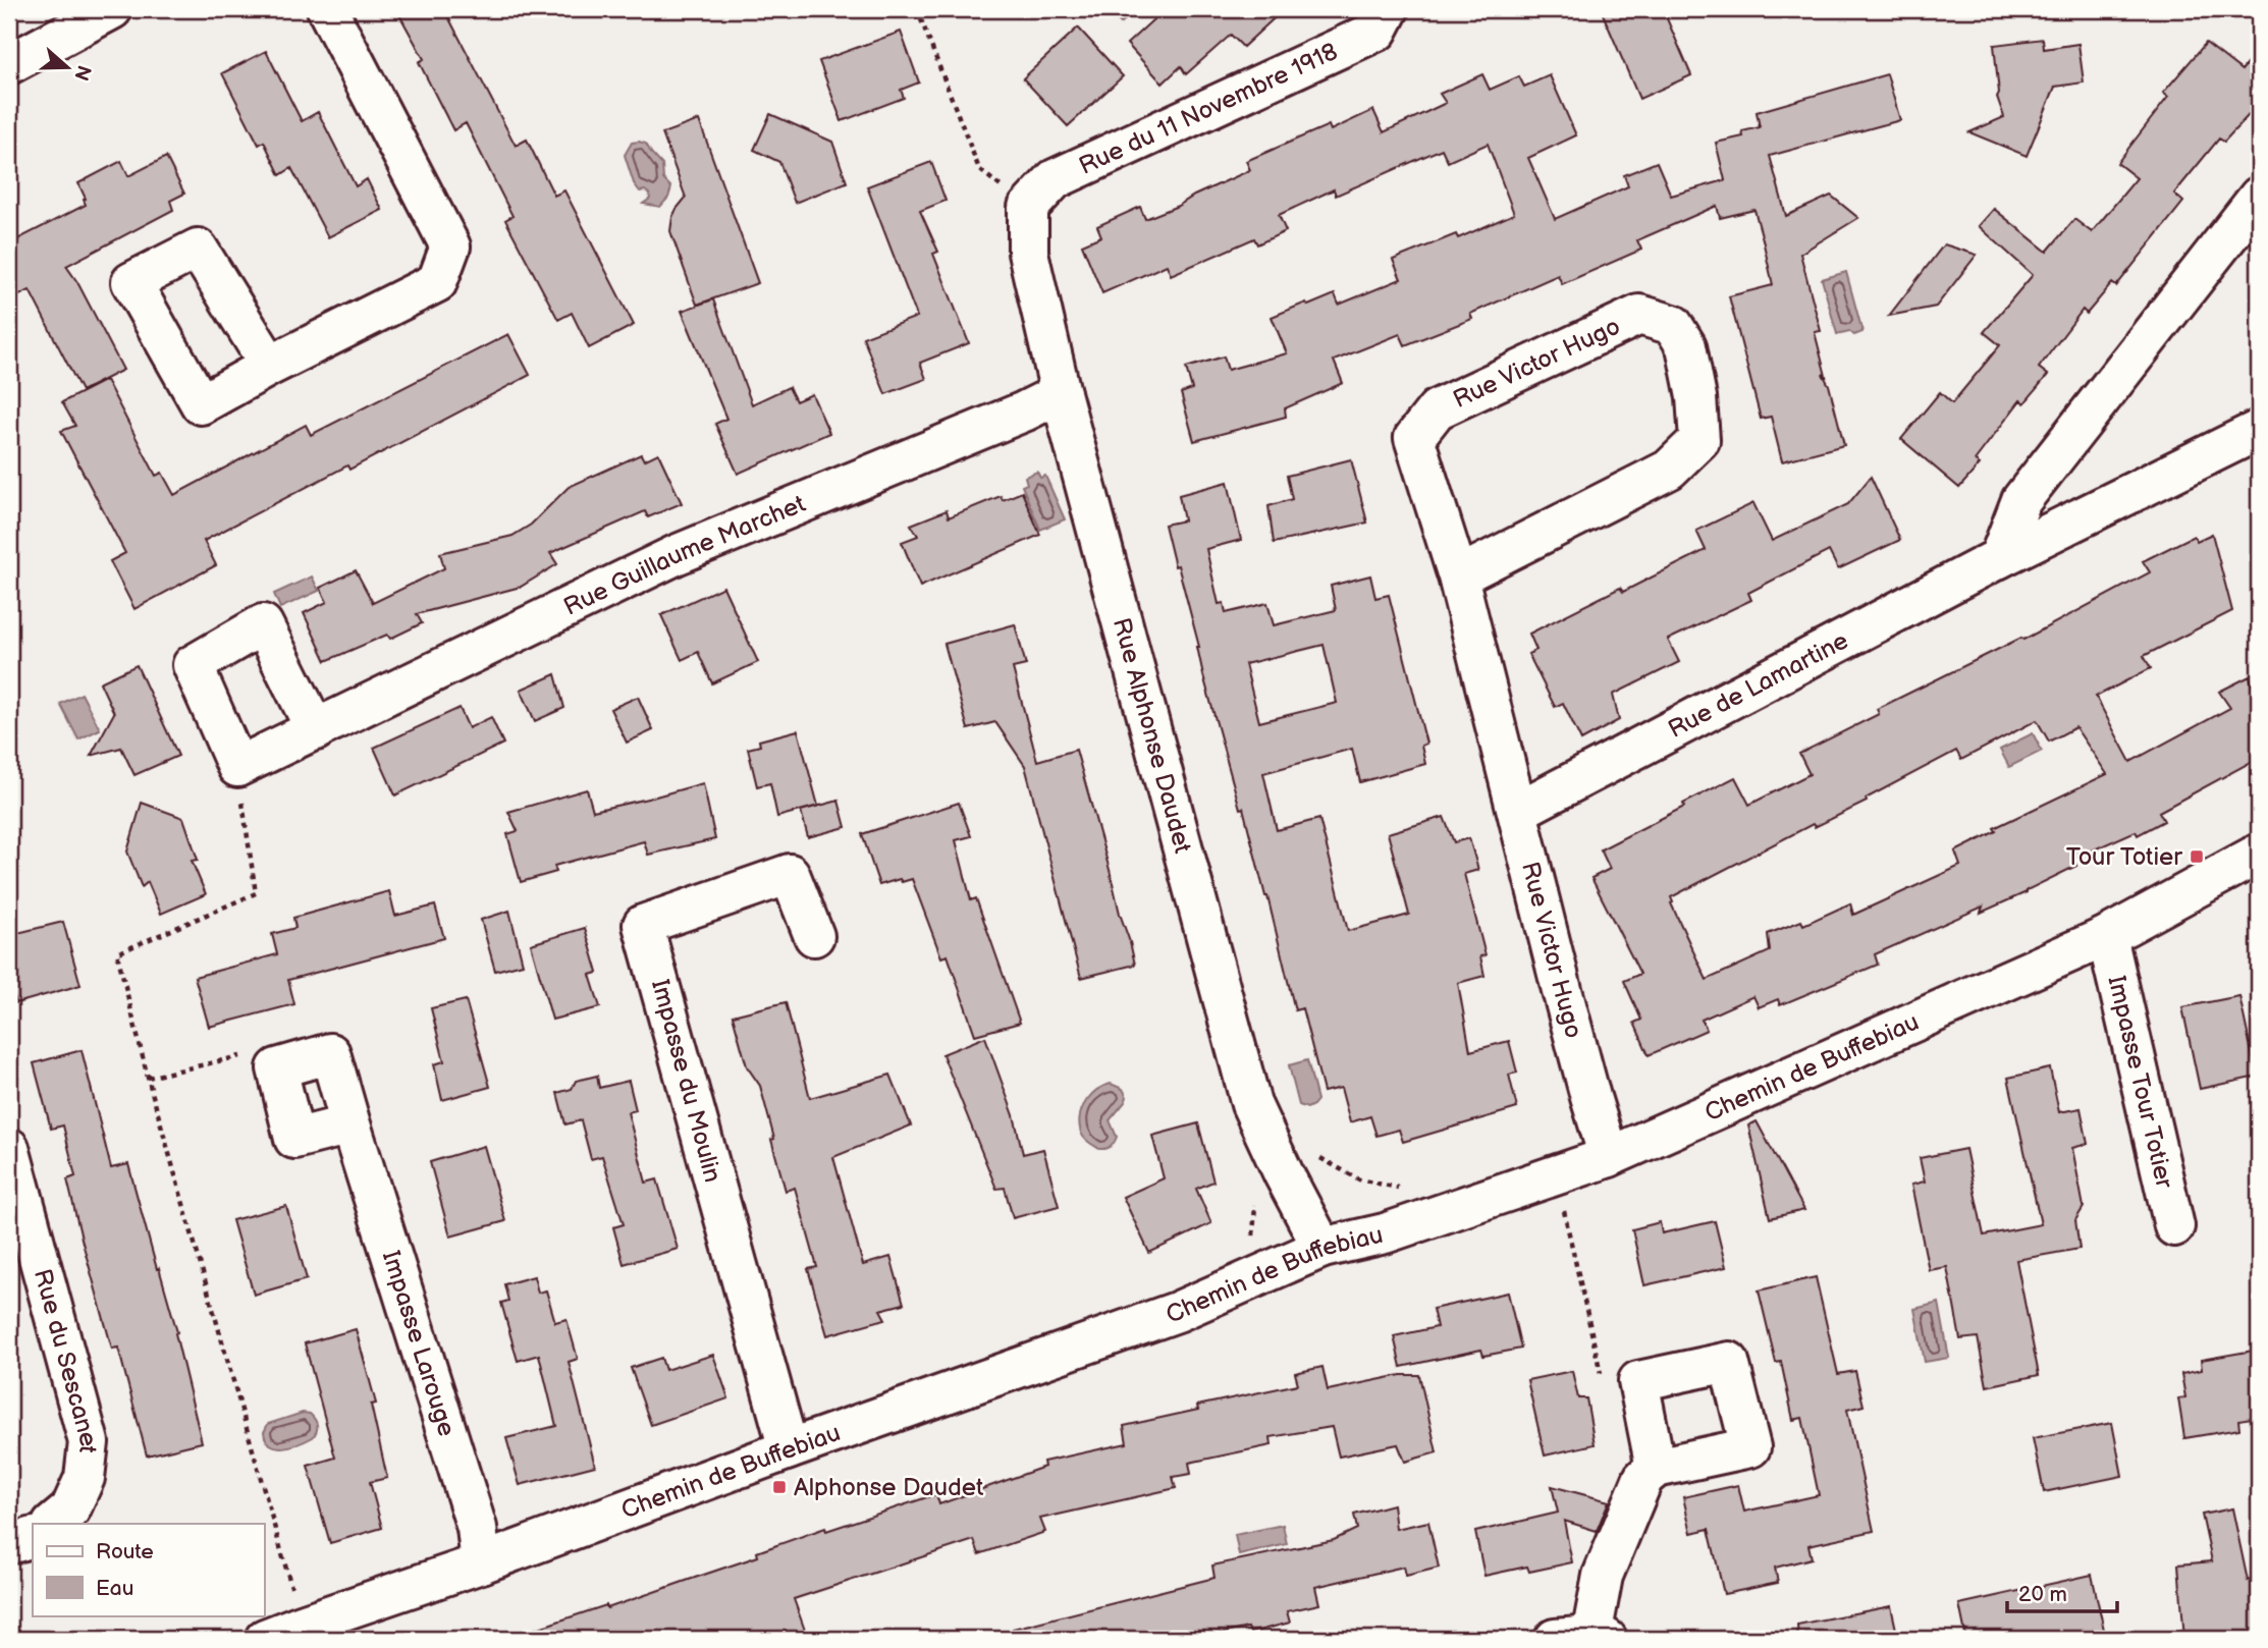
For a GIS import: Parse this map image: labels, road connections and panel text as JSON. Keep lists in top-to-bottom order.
{
  "streets": {
    "street": [
      "Rue du 11 Novembre 1918",
      "Rue Victor Hugo",
      "Rue Guillaume Marchet",
      "Rue de Lamartine",
      "Rue Alphonse Daudet",
      "Chemin de Buffebiau",
      "Impasse du Moulin",
      "Impasse Tour Totier",
      "Impasse Larouge",
      "Rue du Sescanet"
    ]
  },
  "crossings": [
    ["Rue du 11 Novembre 1918", "Rue Alphonse Daudet"],
    ["Rue Victor Hugo", "Rue de Lamartine"],
    ["Rue Victor Hugo", "Chemin de Buffebiau"],
    ["Rue Guillaume Marchet", "Rue Alphonse Daudet"],
    ["Rue Alphonse Daudet", "Chemin de Buffebiau"],
    ["Chemin de Buffebiau", "Impasse du Moulin"],
    ["Chemin de Buffebiau", "Impasse Tour Totier"],
    ["Chemin de Buffebiau", "Impasse Larouge"]
  ],
  "places": {
    "transit": ["Tour Totier", "Alphonse Daudet"]
  },
  "legend": ["Route", "Eau"],
  "scale_bar": "20 m",
  "north": "right"
}
